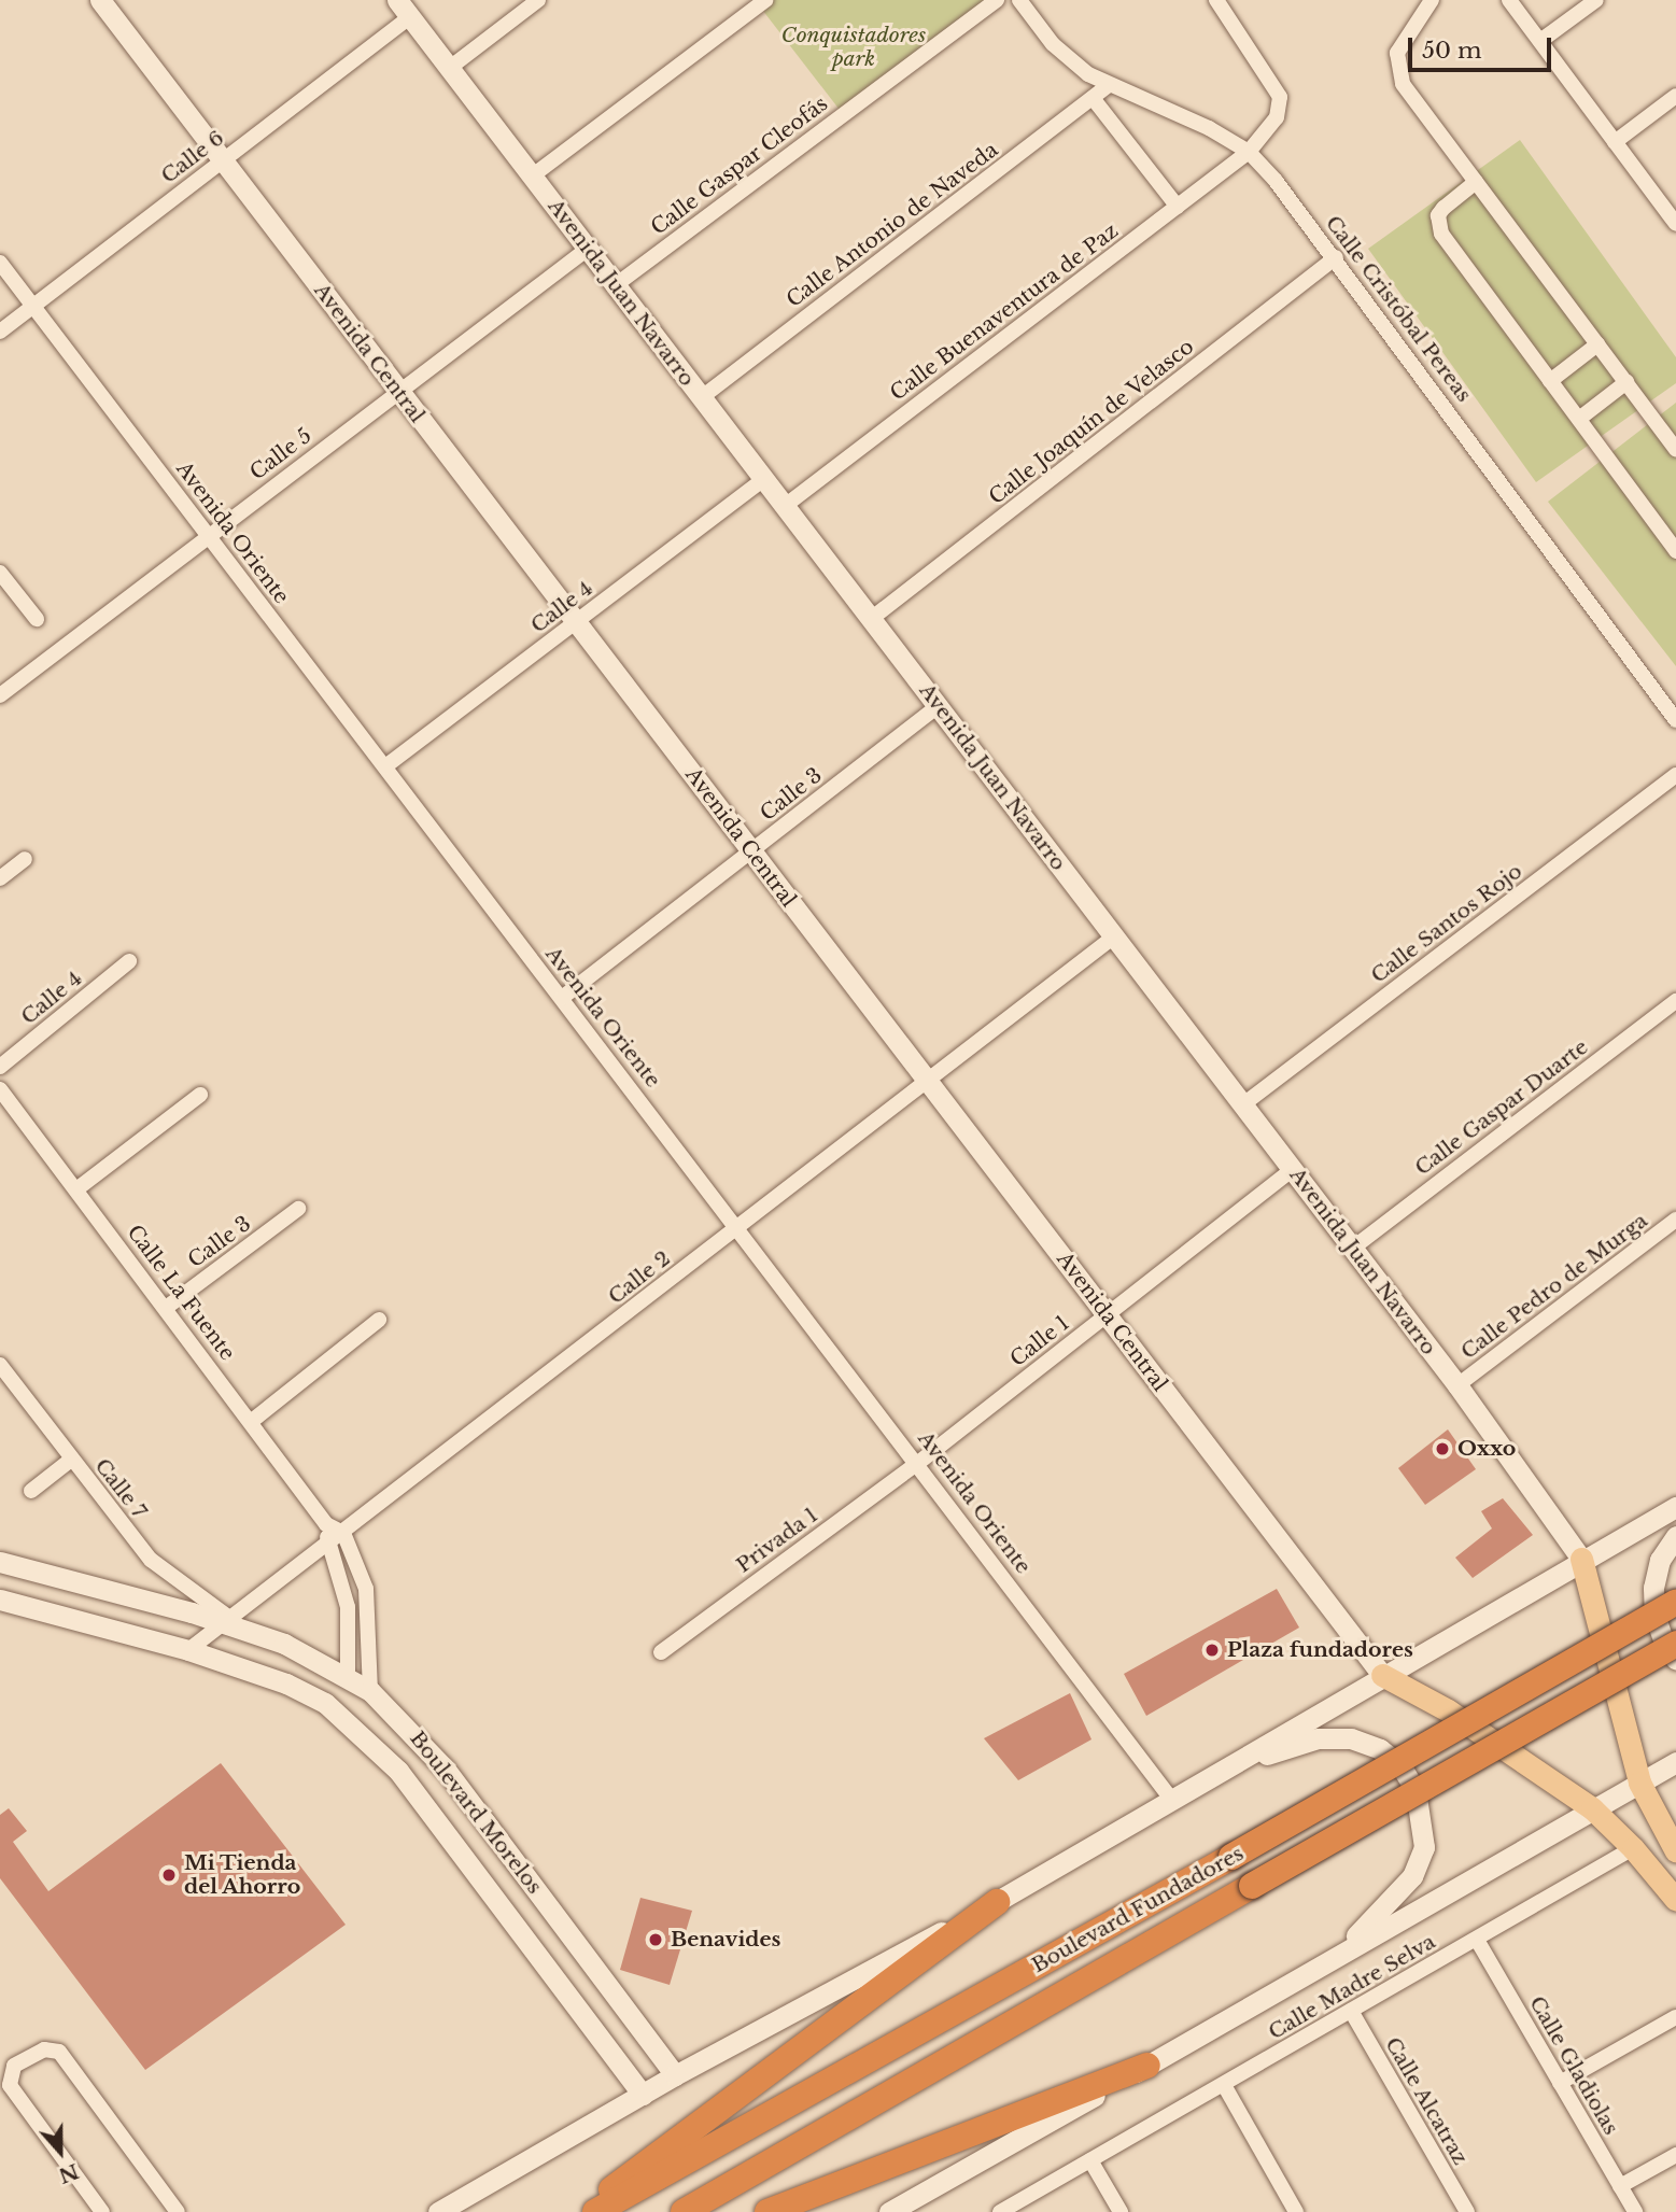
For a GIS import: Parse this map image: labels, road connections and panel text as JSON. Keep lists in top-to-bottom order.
{
  "streets": {
    "highway": ["Boulevard Fundadores"],
    "main road": ["Avenida Juan Navarro", "Avenida Central", "Boulevard Morelos"],
    "street": [
      "Calle 6",
      "Calle Gaspar Cleofás",
      "Calle Antonio de Naveda",
      "Calle Cristóbal Pereas",
      "Calle Buenaventura de Paz",
      "Calle Joaquín de Velasco",
      "Calle 5",
      "Avenida Oriente",
      "Calle 4",
      "Calle 3",
      "Calle Santos Rojo",
      "Calle Gaspar Duarte",
      "Calle 2",
      "Calle Pedro de Murga",
      "Calle La Fuente",
      "Calle 1",
      "Calle 7",
      "Privada 1",
      "Calle Madre Selva",
      "Calle Gladiolas",
      "Calle Alcatraz"
    ]
  },
  "crossings": [
    ["Calle 6", "Avenida Juan Navarro"],
    ["Calle 6", "Avenida Central"],
    ["Calle 6", "Avenida Oriente"],
    ["Calle Gaspar Cleofás", "Avenida Juan Navarro"],
    ["Calle Antonio de Naveda", "Avenida Juan Navarro"],
    ["Calle Antonio de Naveda", "Calle Cristóbal Pereas"],
    ["Avenida Juan Navarro", "Calle Buenaventura de Paz"],
    ["Avenida Juan Navarro", "Calle Joaquín de Velasco"],
    ["Avenida Juan Navarro", "Calle 5"],
    ["Avenida Juan Navarro", "Calle 4"],
    ["Avenida Juan Navarro", "Calle 3"],
    ["Avenida Juan Navarro", "Calle Santos Rojo"],
    ["Avenida Juan Navarro", "Calle Gaspar Duarte"],
    ["Avenida Juan Navarro", "Calle 2"],
    ["Avenida Juan Navarro", "Calle Pedro de Murga"],
    ["Avenida Juan Navarro", "Calle 1"],
    ["Calle Cristóbal Pereas", "Calle Buenaventura de Paz"],
    ["Calle Cristóbal Pereas", "Calle Joaquín de Velasco"],
    ["Avenida Central", "Calle 5"],
    ["Avenida Central", "Calle 4"],
    ["Avenida Central", "Calle 3"],
    ["Avenida Central", "Calle 2"],
    ["Avenida Central", "Calle 1"],
    ["Calle 5", "Avenida Oriente"],
    ["Avenida Oriente", "Calle 4"],
    ["Avenida Oriente", "Calle 3"],
    ["Avenida Oriente", "Calle 2"],
    ["Avenida Oriente", "Calle 1"],
    ["Avenida Oriente", "Privada 1"],
    ["Calle 3", "Calle La Fuente"],
    ["Calle 2", "Calle La Fuente"],
    ["Calle 2", "Calle 7"],
    ["Calle 2", "Boulevard Morelos"],
    ["Calle La Fuente", "Boulevard Morelos"],
    ["Calle 1", "Privada 1"],
    ["Calle 7", "Boulevard Morelos"],
    ["Calle Madre Selva", "Calle Gladiolas"],
    ["Calle Madre Selva", "Calle Alcatraz"]
  ],
  "parks": ["Conquistadores park"],
  "places": [
    "Oxxo",
    "Plaza fundadores",
    "Mi Tienda del Ahorro",
    "Benavides"
  ],
  "scale_bar": "50 m",
  "north": "bottom"
}
